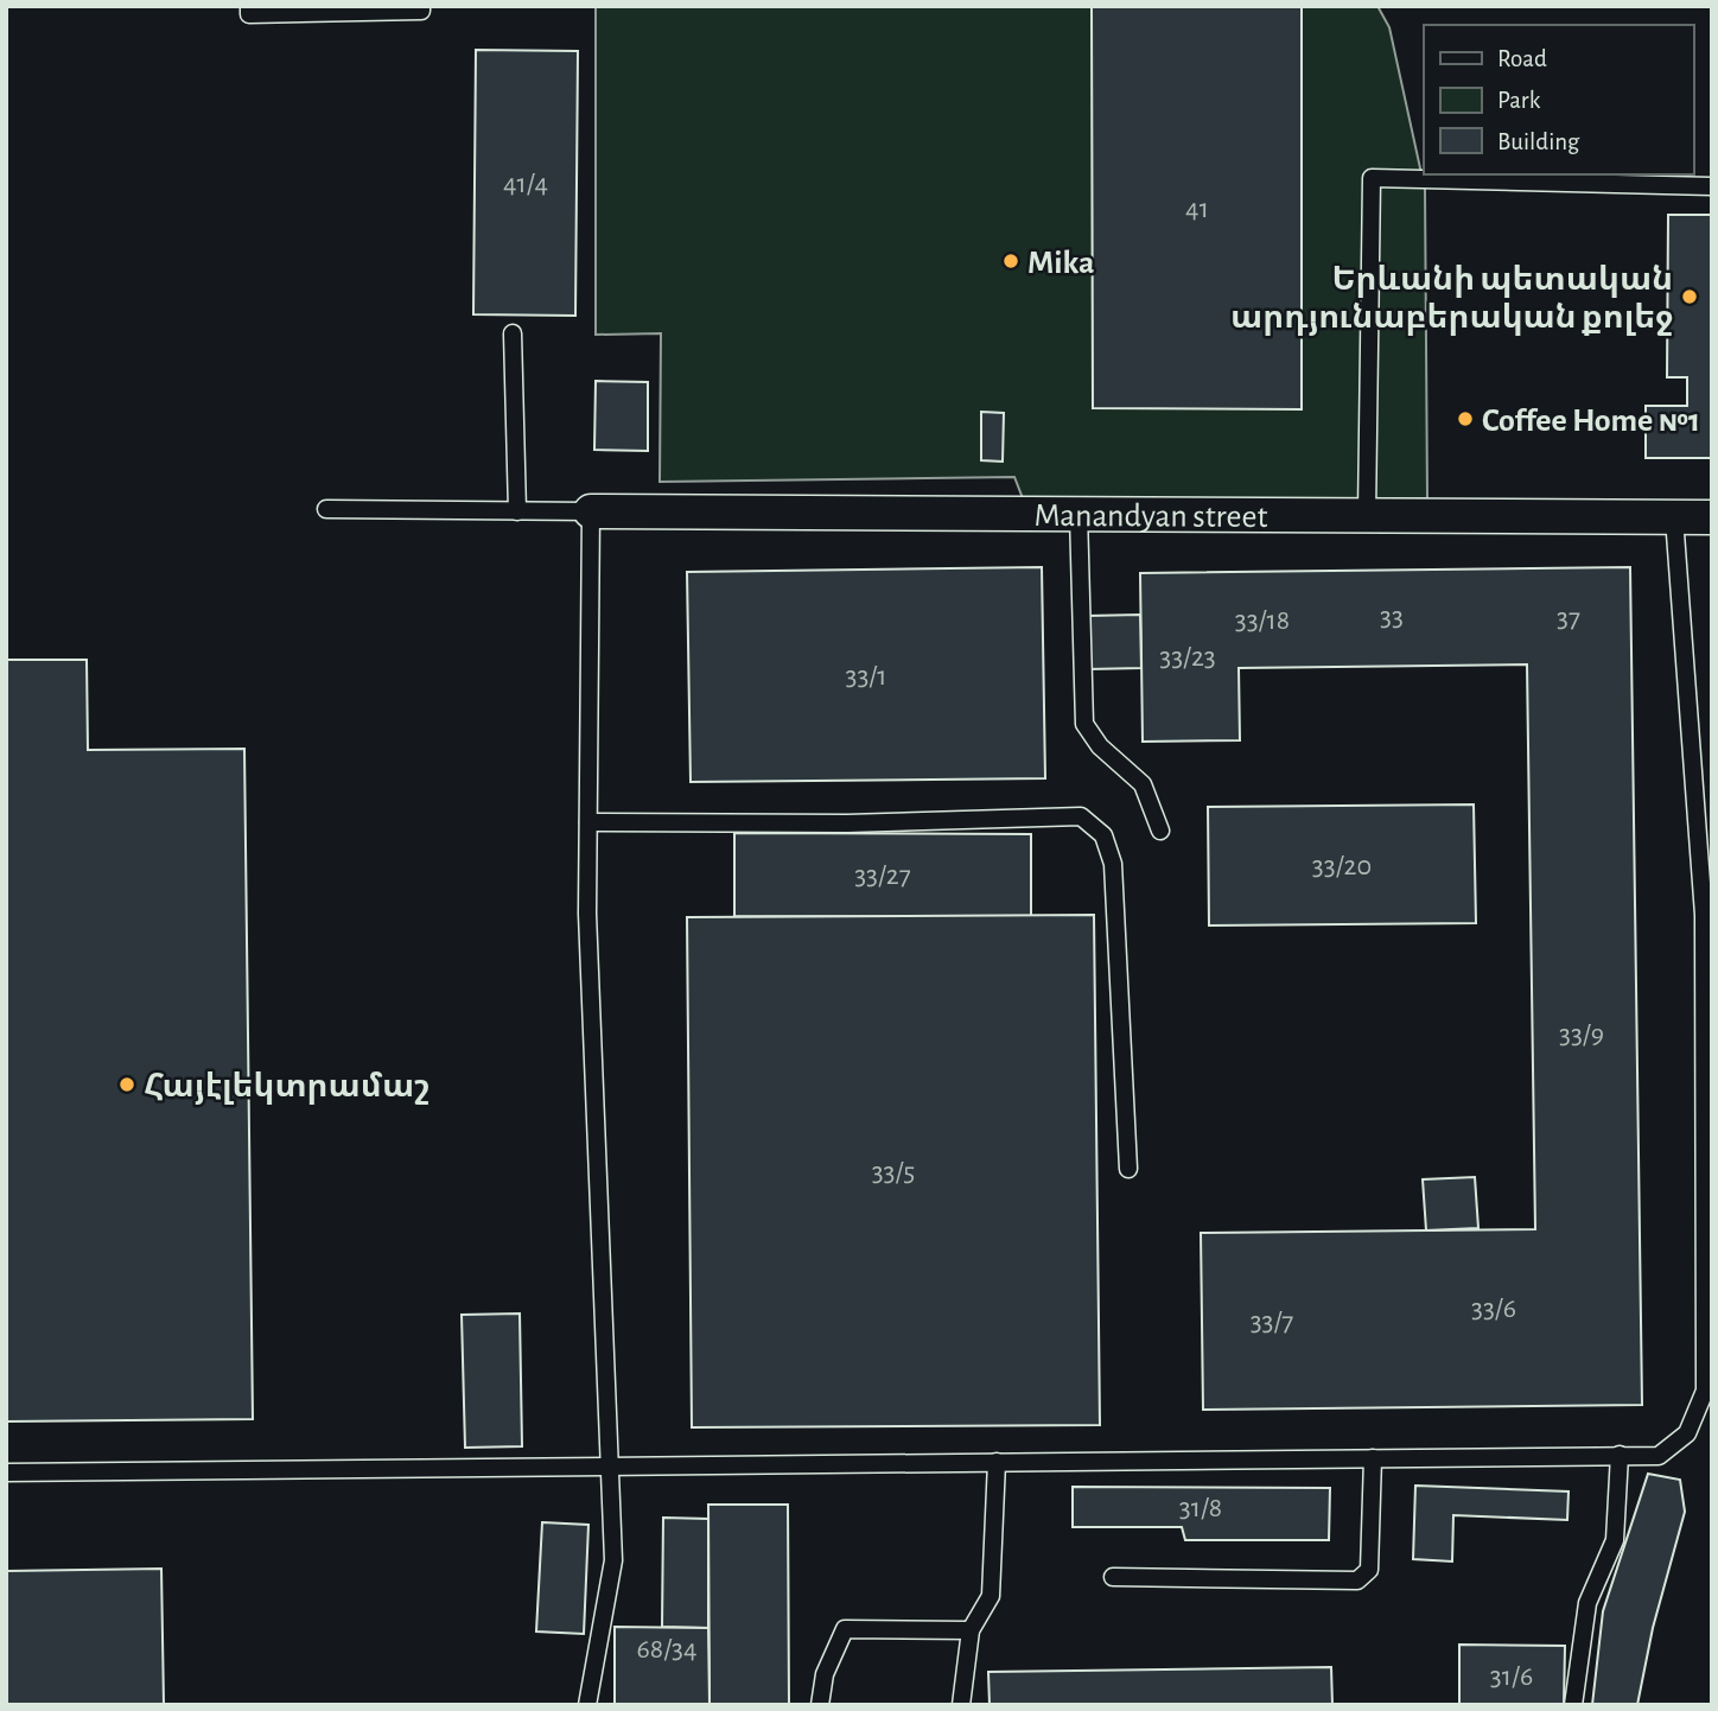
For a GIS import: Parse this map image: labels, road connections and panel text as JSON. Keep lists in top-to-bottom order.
{
  "streets": {
    "street": ["Manandyan street"]
  },
  "places": [
    "Mika",
    "Երևանի պետական արդյունաբերական քոլեջ",
    "Coffee Home №1",
    "Հայէլեկտրամաշ"
  ],
  "house_numbers": [
    "41/4",
    "41",
    "33",
    "37",
    "33/18",
    "33/23",
    "33/1",
    "33/20",
    "33/27",
    "33/9",
    "33/5",
    "33/6",
    "33/7",
    "31/8",
    "68/34",
    "31/6"
  ],
  "legend": ["Road", "Park", "Building"]
}
